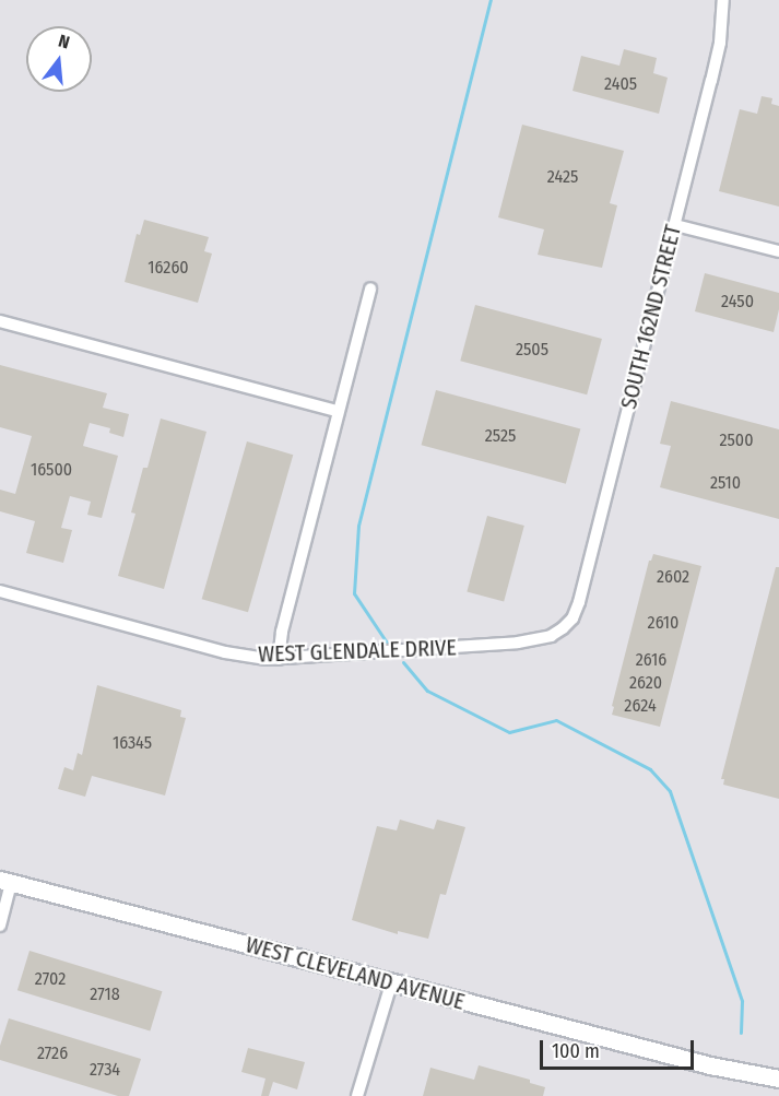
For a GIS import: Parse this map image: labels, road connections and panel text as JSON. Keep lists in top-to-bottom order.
{
  "streets": {
    "main road": ["WEST CLEVELAND AVENUE"],
    "street": ["SOUTH 162ND STREET", "WEST GLENDALE DRIVE"]
  },
  "crossings": [
    ["SOUTH 162ND STREET", "WEST GLENDALE DRIVE"]
  ],
  "house_numbers": [
    "2405",
    "2425",
    "16260",
    "2450",
    "2505",
    "2525",
    "2500",
    "16500",
    "2510",
    "2602",
    "2610",
    "2616",
    "2620",
    "2624",
    "16345",
    "2702",
    "2718",
    "2726",
    "2734"
  ],
  "scale_bar": "100 m",
  "north": "top"
}
